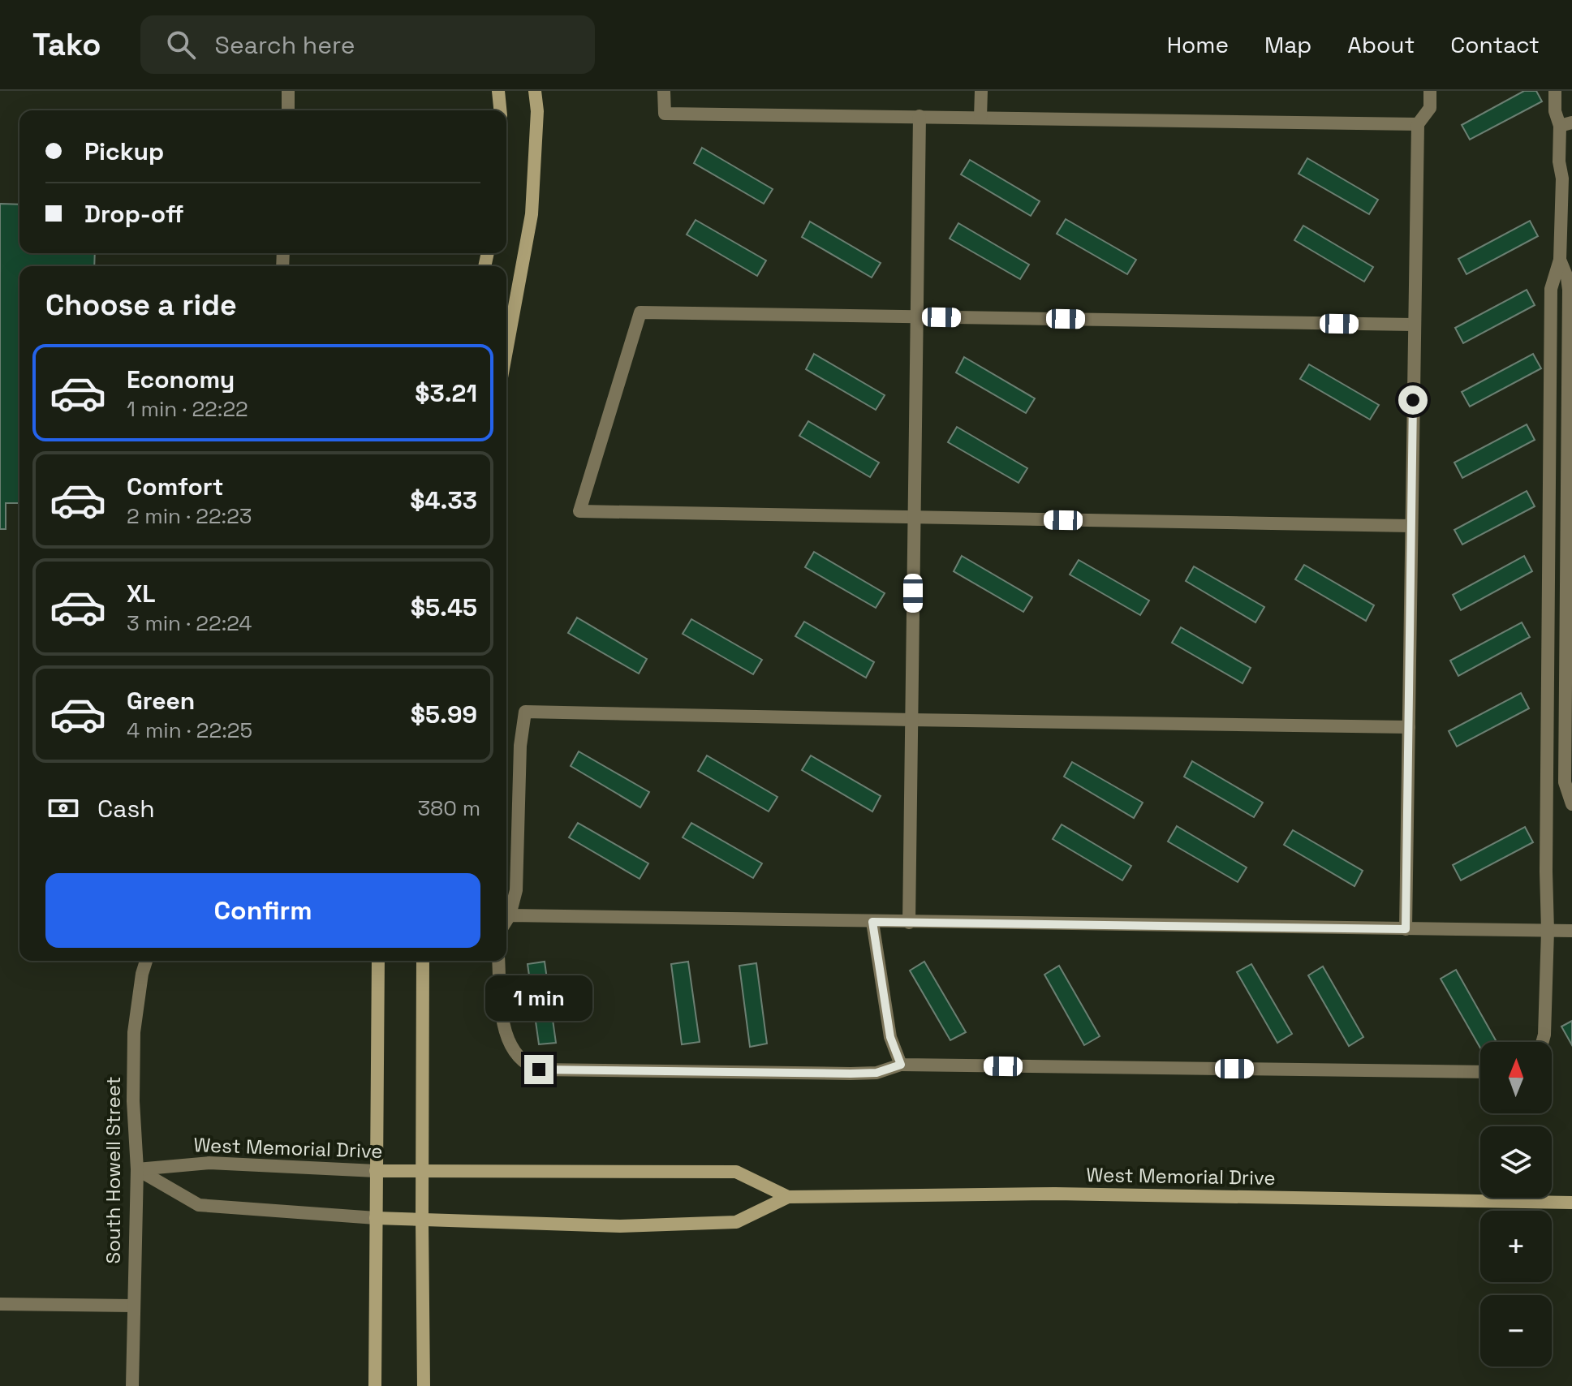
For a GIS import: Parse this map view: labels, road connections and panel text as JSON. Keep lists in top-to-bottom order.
{
  "streets": {
    "main road": ["West Memorial Drive"],
    "street": ["South Howell Street"]
  },
  "crossings": [
    ["West Memorial Drive", "South Howell Street"]
  ],
  "north": "top",
  "page": {
    "header": "Tako",
    "search": "Search here",
    "nav": [
      "Home",
      "Map",
      "About",
      "Contact"
    ],
    "banner": ["Pickup", "Drop-off"],
    "heading": "Choose a ride",
    "list": [
      {
        "name": "Economy",
        "note": "1 min · 22:22",
        "value": "$3.21"
      },
      {
        "name": "Comfort",
        "note": "2 min · 22:23",
        "value": "$4.33"
      },
      {
        "name": "XL",
        "note": "3 min · 22:24",
        "value": "$5.45"
      },
      {
        "name": "Green",
        "note": "4 min · 22:25",
        "value": "$5.99"
      }
    ],
    "pay": ["Cash", "380 m"],
    "buttons": "Confirm",
    "bubble": "1 min",
    "map_buttons": ["+", "−"]
  }
}
